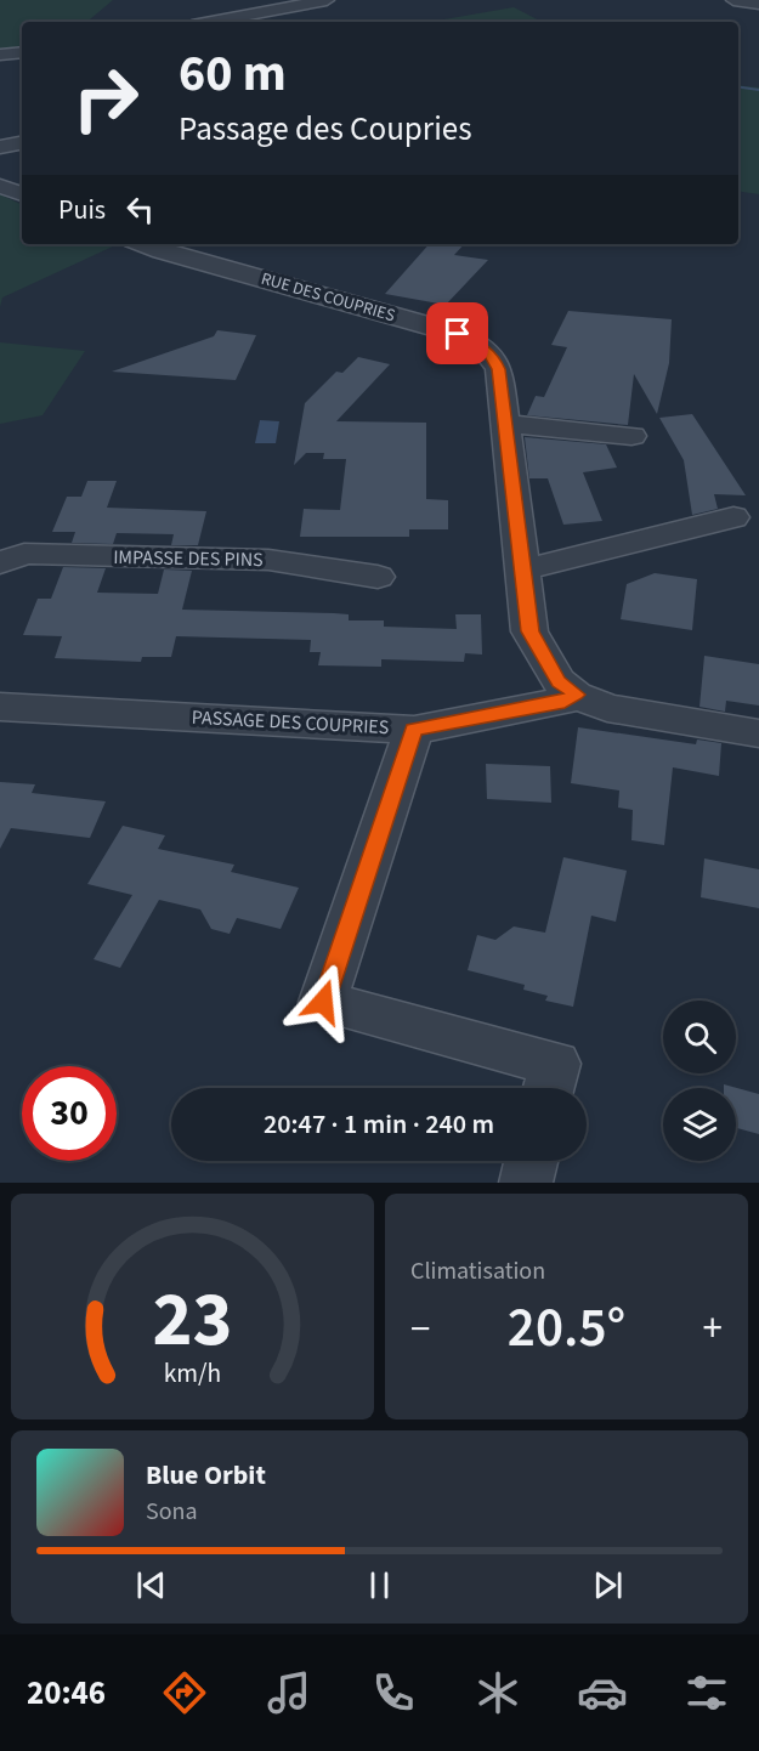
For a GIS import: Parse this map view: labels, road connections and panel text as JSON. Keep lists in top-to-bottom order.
{
  "streets": {
    "street": ["RUE DES COUPRIES", "IMPASSE DES PINS", "PASSAGE DES COUPRIES"]
  },
  "crossings": [
    ["RUE DES COUPRIES", "PASSAGE DES COUPRIES"]
  ],
  "page": {
    "turn": ["60 m", "Passage des Coupries"],
    "then": "Puis",
    "limit": "30",
    "trip": "20:47 · 1 min · 240 m",
    "tile": "Climatisation",
    "heat": ["−", "20.5°", "+"],
    "song": ["Blue Orbit", "Sona"],
    "tabs": "20:46",
    "gauge": ["23", "km/h"]
  }
}
